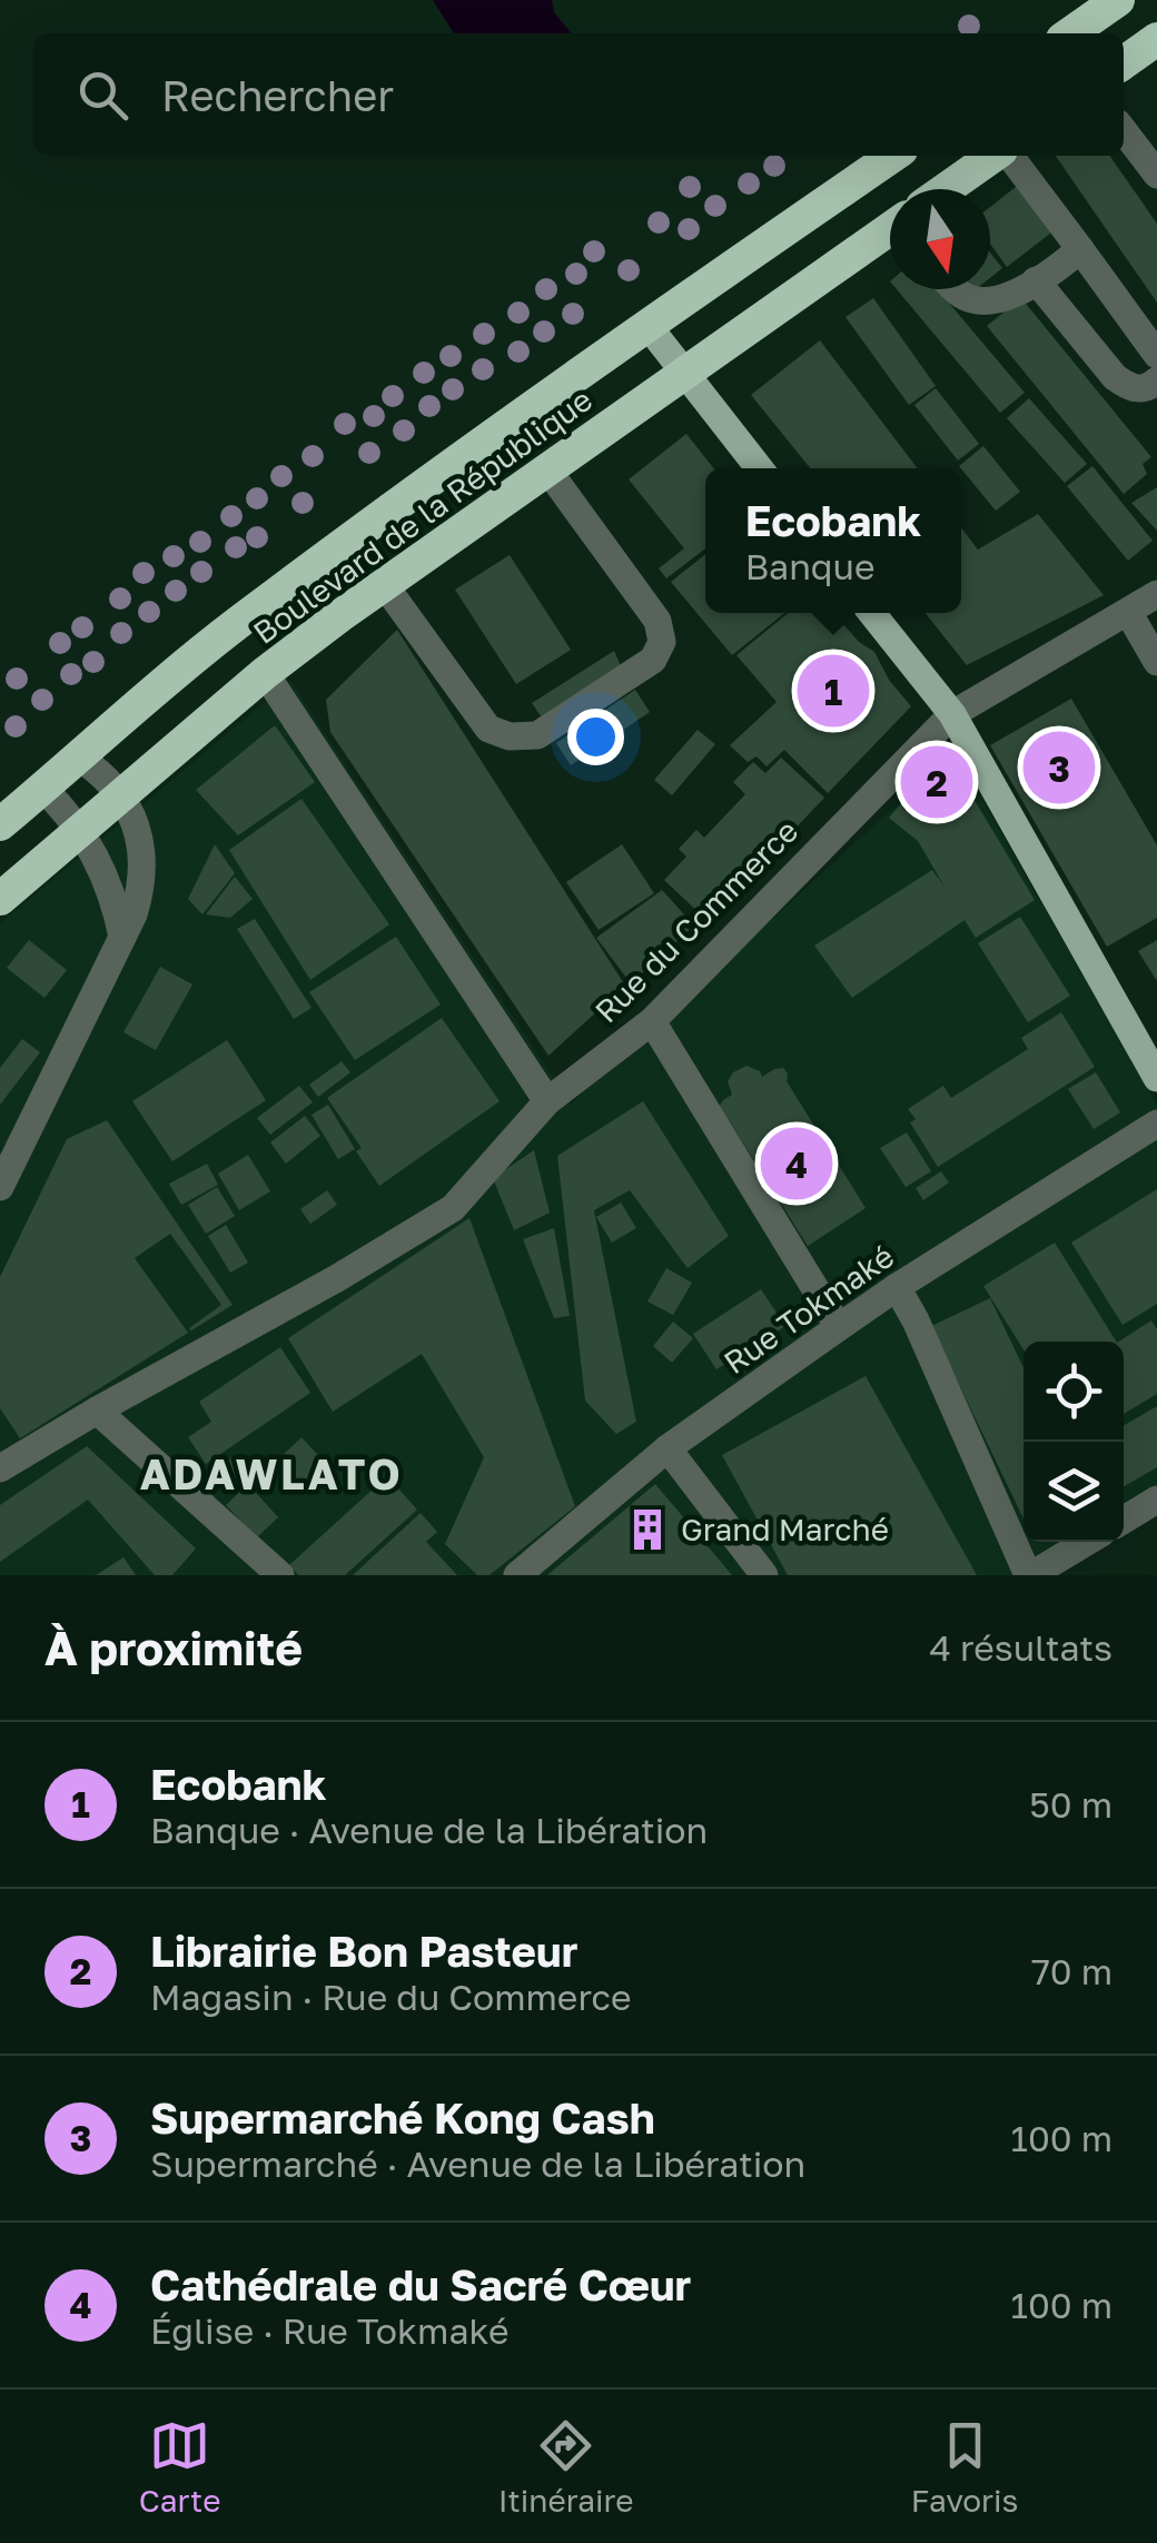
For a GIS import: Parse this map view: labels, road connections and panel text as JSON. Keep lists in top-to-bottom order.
{
  "streets": {
    "highway": ["Boulevard de la République"],
    "street": ["Rue du Commerce", "Rue Tokmaké"]
  },
  "districts": ["ADAWLATO"],
  "places": {
    "building": ["Grand Marché"]
  },
  "north": "bottom",
  "page": {
    "search": "Rechercher",
    "popup": ["Ecobank", "Banque"],
    "pins": [
      "1",
      "3",
      "2",
      "4"
    ],
    "heading": ["À proximité", "4 résultats"],
    "list": [
      {
        "mark": "1",
        "name": "Ecobank",
        "note": "Banque · Avenue de la Libération",
        "value": "50 m"
      },
      {
        "mark": "2",
        "name": "Librairie Bon Pasteur",
        "note": "Magasin · Rue du Commerce",
        "value": "70 m"
      },
      {
        "mark": "3",
        "name": "Supermarché Kong Cash",
        "note": "Supermarché · Avenue de la Libération",
        "value": "100 m"
      },
      {
        "mark": "4",
        "name": "Cathédrale du Sacré Cœur",
        "note": "Église · Rue Tokmaké",
        "value": "100 m"
      }
    ],
    "nav": ["Carte", "Itinéraire", "Favoris"]
  }
}
